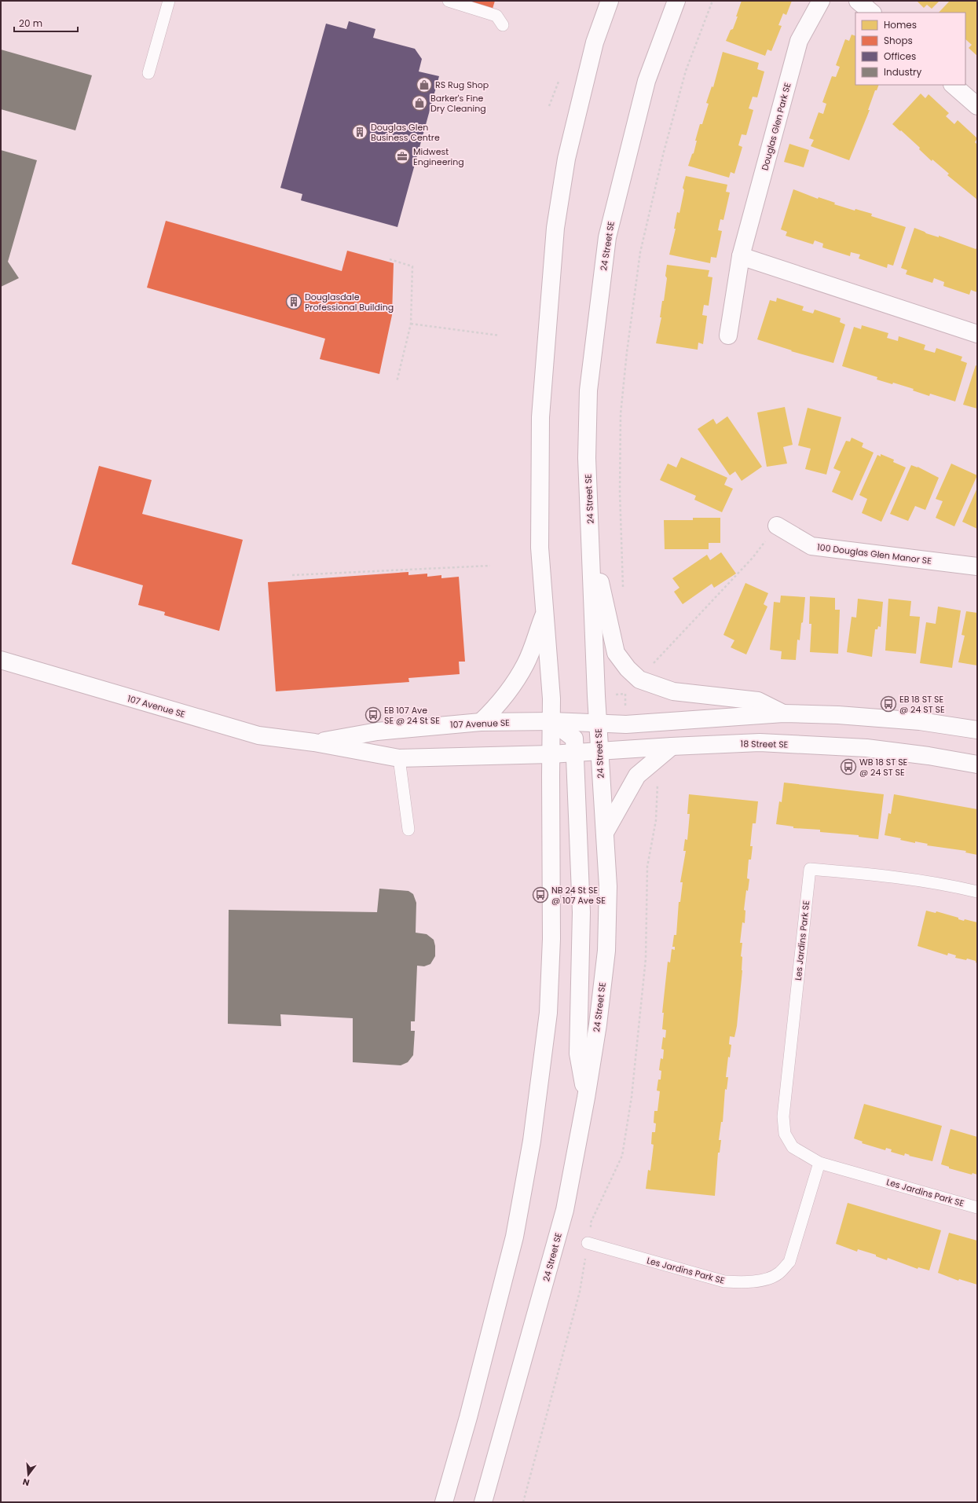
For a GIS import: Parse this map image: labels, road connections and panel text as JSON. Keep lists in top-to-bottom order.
{
  "streets": {
    "main road": [
      "Douglas Glen Park SE",
      "24 Street SE",
      "100 Douglas Glen Manor SE",
      "107 Avenue SE",
      "18 Street SE"
    ],
    "lane": ["Les Jardins Park SE"]
  },
  "crossings": [
    ["24 Street SE", "18 Street SE"],
    ["107 Avenue SE", "18 Street SE"]
  ],
  "places": {
    "shop": ["RS Rug Shop", "Barker's Fine Dry Cleaning"],
    "building": ["Douglas Glen Business Centre", "Douglasdale Professional Building"],
    "office": ["Midwest Engineering"],
    "bus stop": [
      "EB 18 ST SE @ 24 ST SE",
      "EB 107 Ave SE @ 24 St SE",
      "WB 18 ST SE @ 24 ST SE",
      "NB 24 St SE @ 107 Ave SE"
    ]
  },
  "legend": [
    "Homes",
    "Shops",
    "Offices",
    "Industry"
  ],
  "scale_bar": "20 m",
  "north": "bottom"
}
